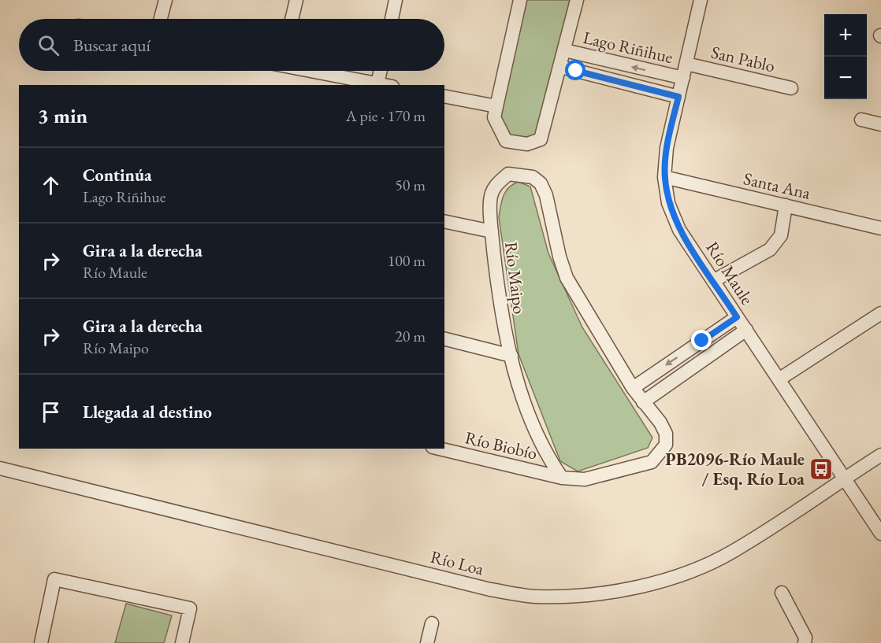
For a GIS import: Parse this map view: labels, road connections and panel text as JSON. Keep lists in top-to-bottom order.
{
  "streets": {
    "street": [
      "Lago Riñihue",
      "San Pablo",
      "Santa Ana",
      "Río Maule",
      "Río Maipo",
      "Río Biobío",
      "Río Loa"
    ]
  },
  "crossings": [
    ["Lago Riñihue", "Río Maule"],
    ["San Pablo", "Río Maule"],
    ["Santa Ana", "Río Maule"],
    ["Río Maule", "Río Loa"],
    ["Río Maipo", "Río Biobío"]
  ],
  "places": {
    "bus stop": ["PB2096-Río Maule / Esq. Río Loa"]
  },
  "page": {
    "map_buttons": ["+", "−"],
    "search": "Buscar aquí",
    "heading": ["3 min", "A pie · 170 m"],
    "list": [
      ["Continúa", "Lago Riñihue", "50 m"],
      ["Gira a la derecha", "Río Maule", "100 m"],
      ["Gira a la derecha", "Río Maipo", "20 m"],
      "Llegada al destino"
    ]
  }
}
